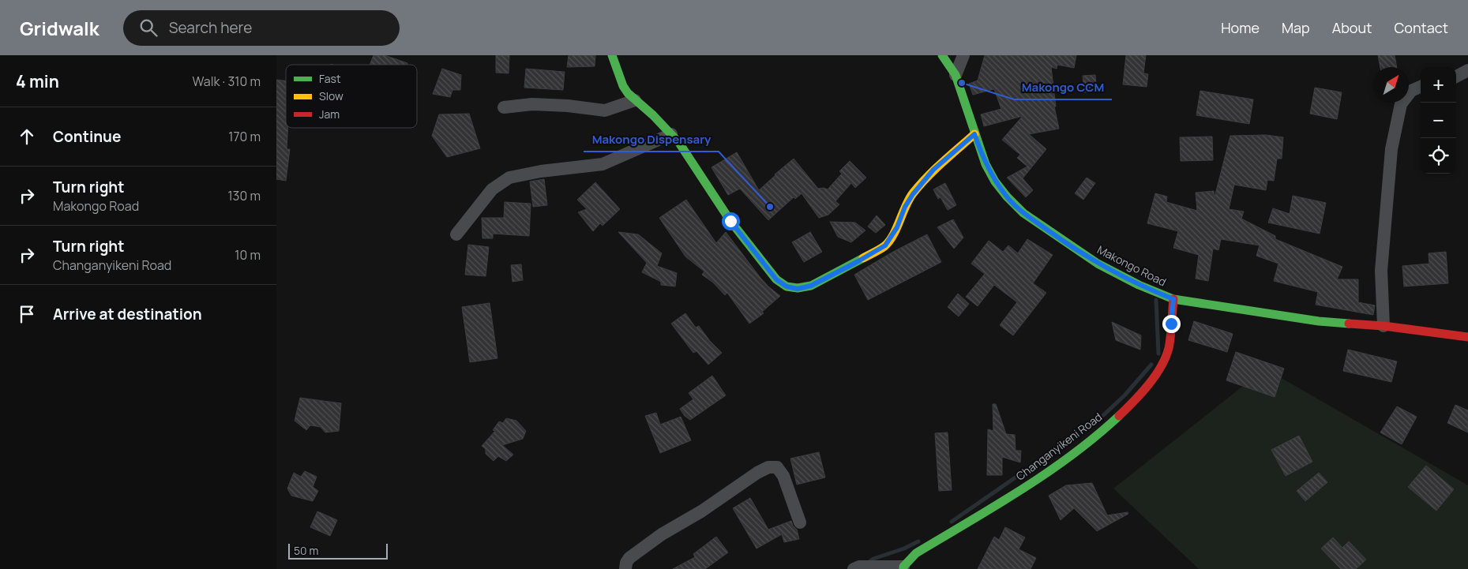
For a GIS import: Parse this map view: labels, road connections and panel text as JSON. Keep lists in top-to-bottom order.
{
  "streets": {
    "street": ["Makongo Road", "Changanyikeni Road"]
  },
  "crossings": [
    ["Makongo Road", "Changanyikeni Road"]
  ],
  "places": ["Makongo CCM", "Makongo Dispensary"],
  "legend": ["Fast", "Slow", "Jam"],
  "scale_bar": "50 m",
  "north": "top right",
  "page": {
    "header": "Gridwalk",
    "search": "Search here",
    "nav": [
      "Home",
      "Map",
      "About",
      "Contact"
    ],
    "heading": ["4 min", "Walk · 310 m"],
    "map_buttons": ["+", "−"],
    "list": [
      ["Continue", "170 m"],
      ["Turn right", "Makongo Road", "130 m"],
      ["Turn right", "Changanyikeni Road", "10 m"],
      "Arrive at destination"
    ],
    "scale": "50 m"
  }
}
